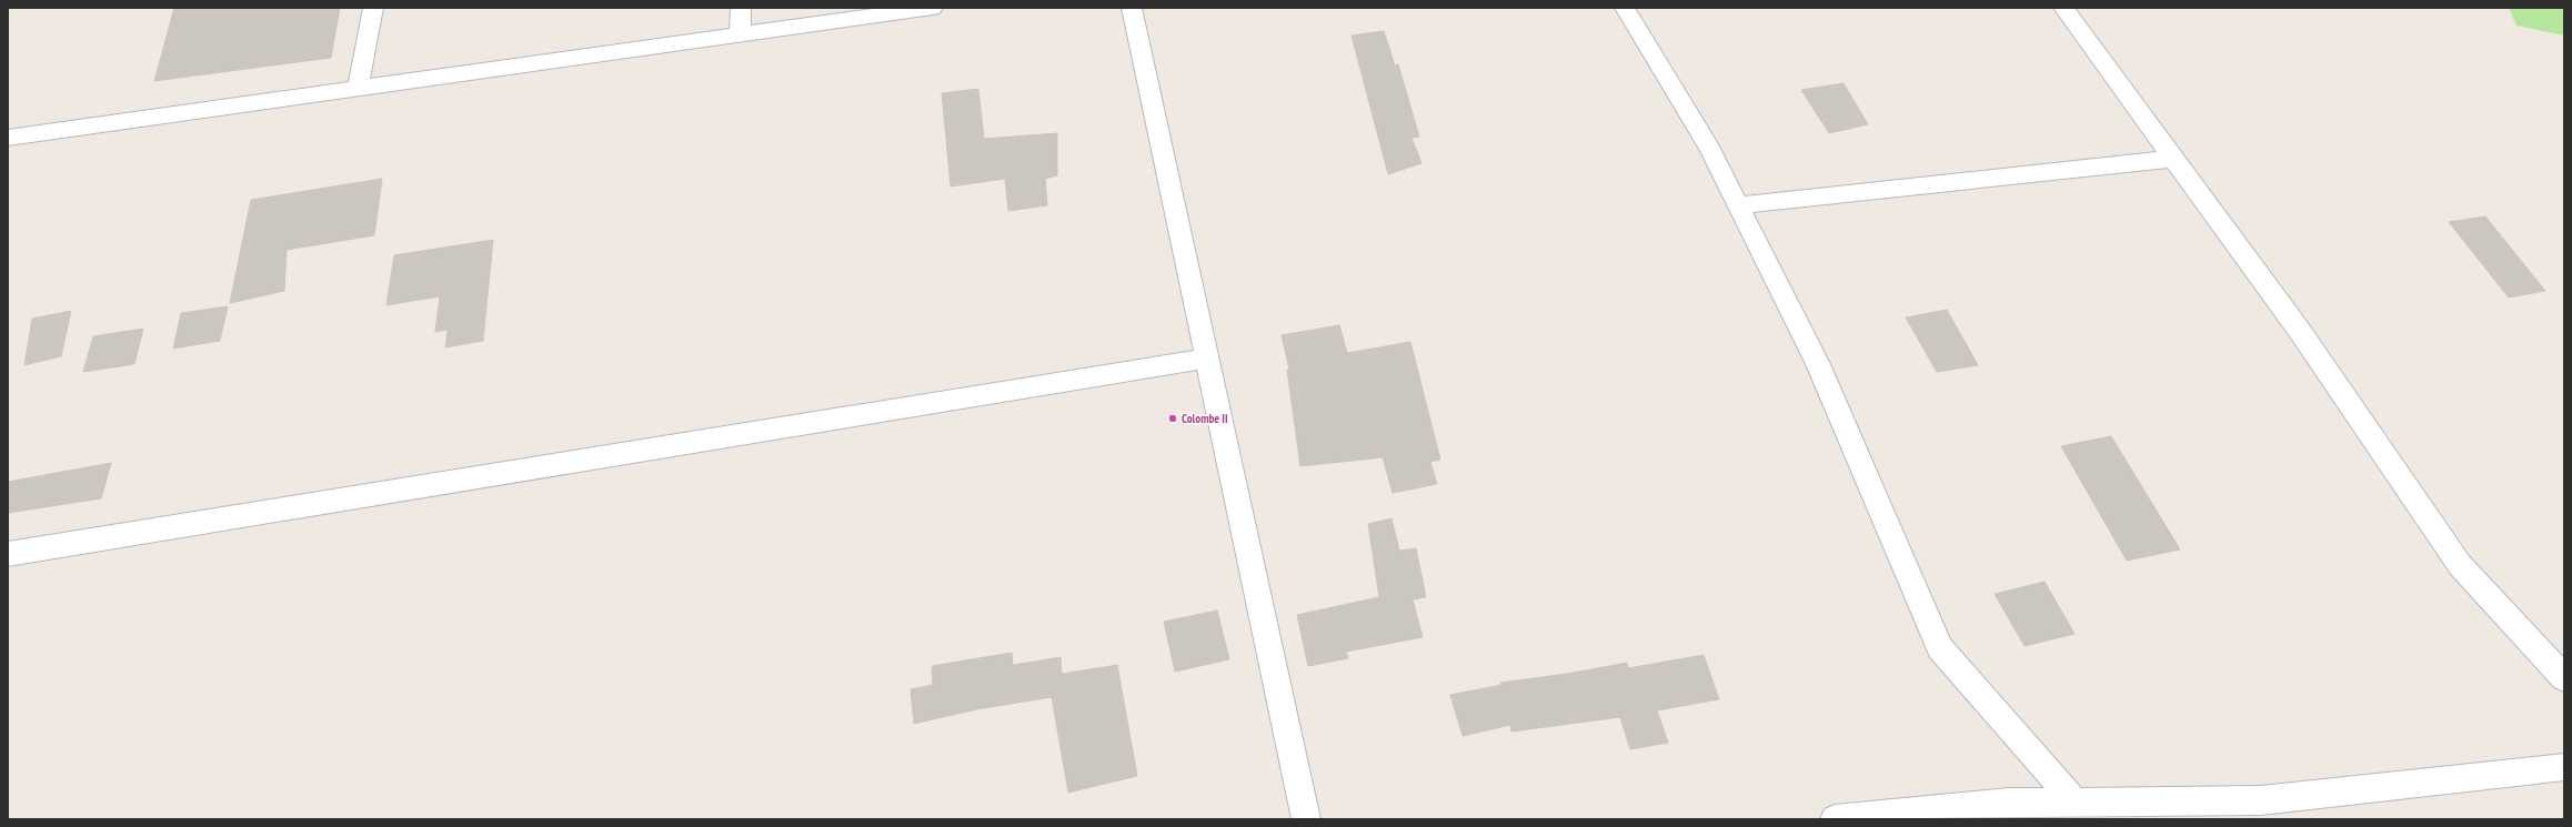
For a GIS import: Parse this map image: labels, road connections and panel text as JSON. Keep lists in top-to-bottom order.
{
  "places": ["Colombe II"]
}
